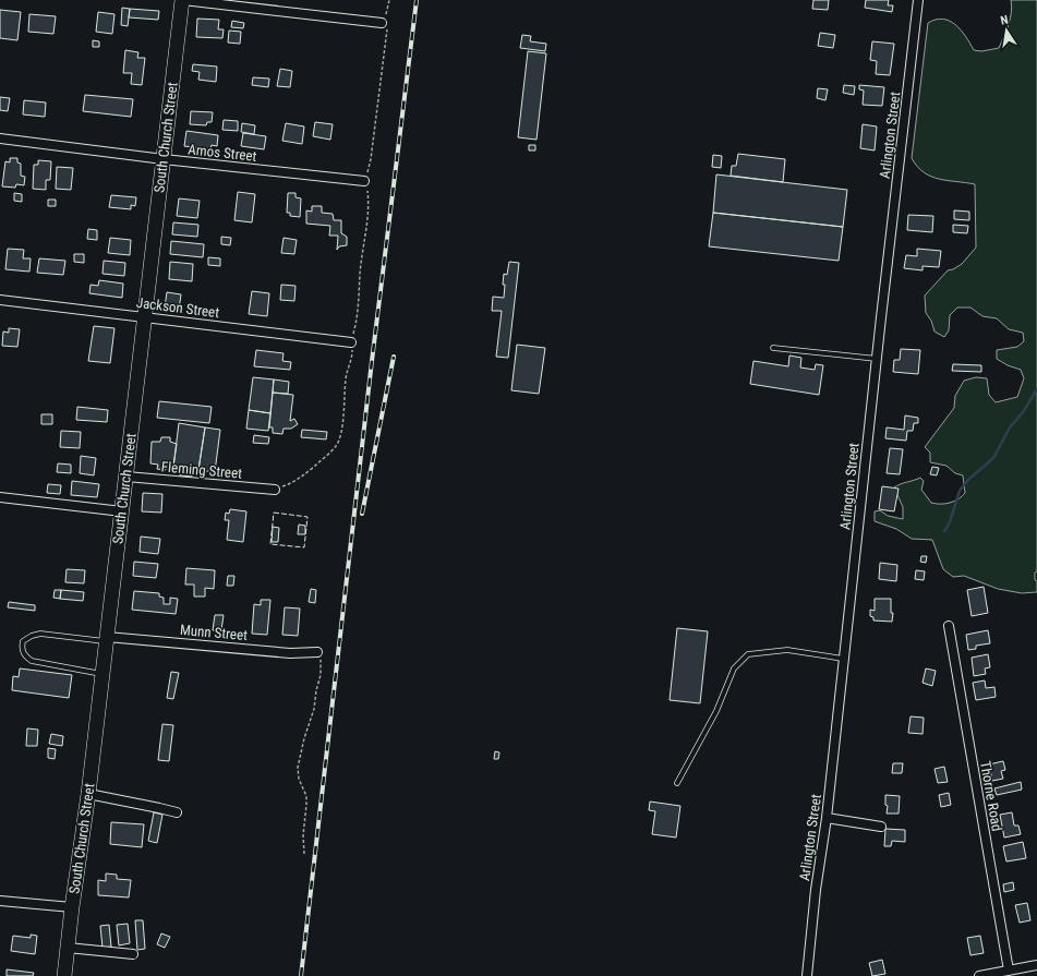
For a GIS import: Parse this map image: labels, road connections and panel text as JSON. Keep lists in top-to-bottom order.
{
  "streets": {
    "main road": ["South Church Street"],
    "street": [
      "Arlington Street",
      "Amos Street",
      "Jackson Street",
      "Fleming Street",
      "Munn Street",
      "Thorne Road"
    ]
  },
  "crossings": [
    ["South Church Street", "Amos Street"],
    ["South Church Street", "Jackson Street"],
    ["South Church Street", "Fleming Street"],
    ["South Church Street", "Munn Street"]
  ],
  "north": "top"
}
